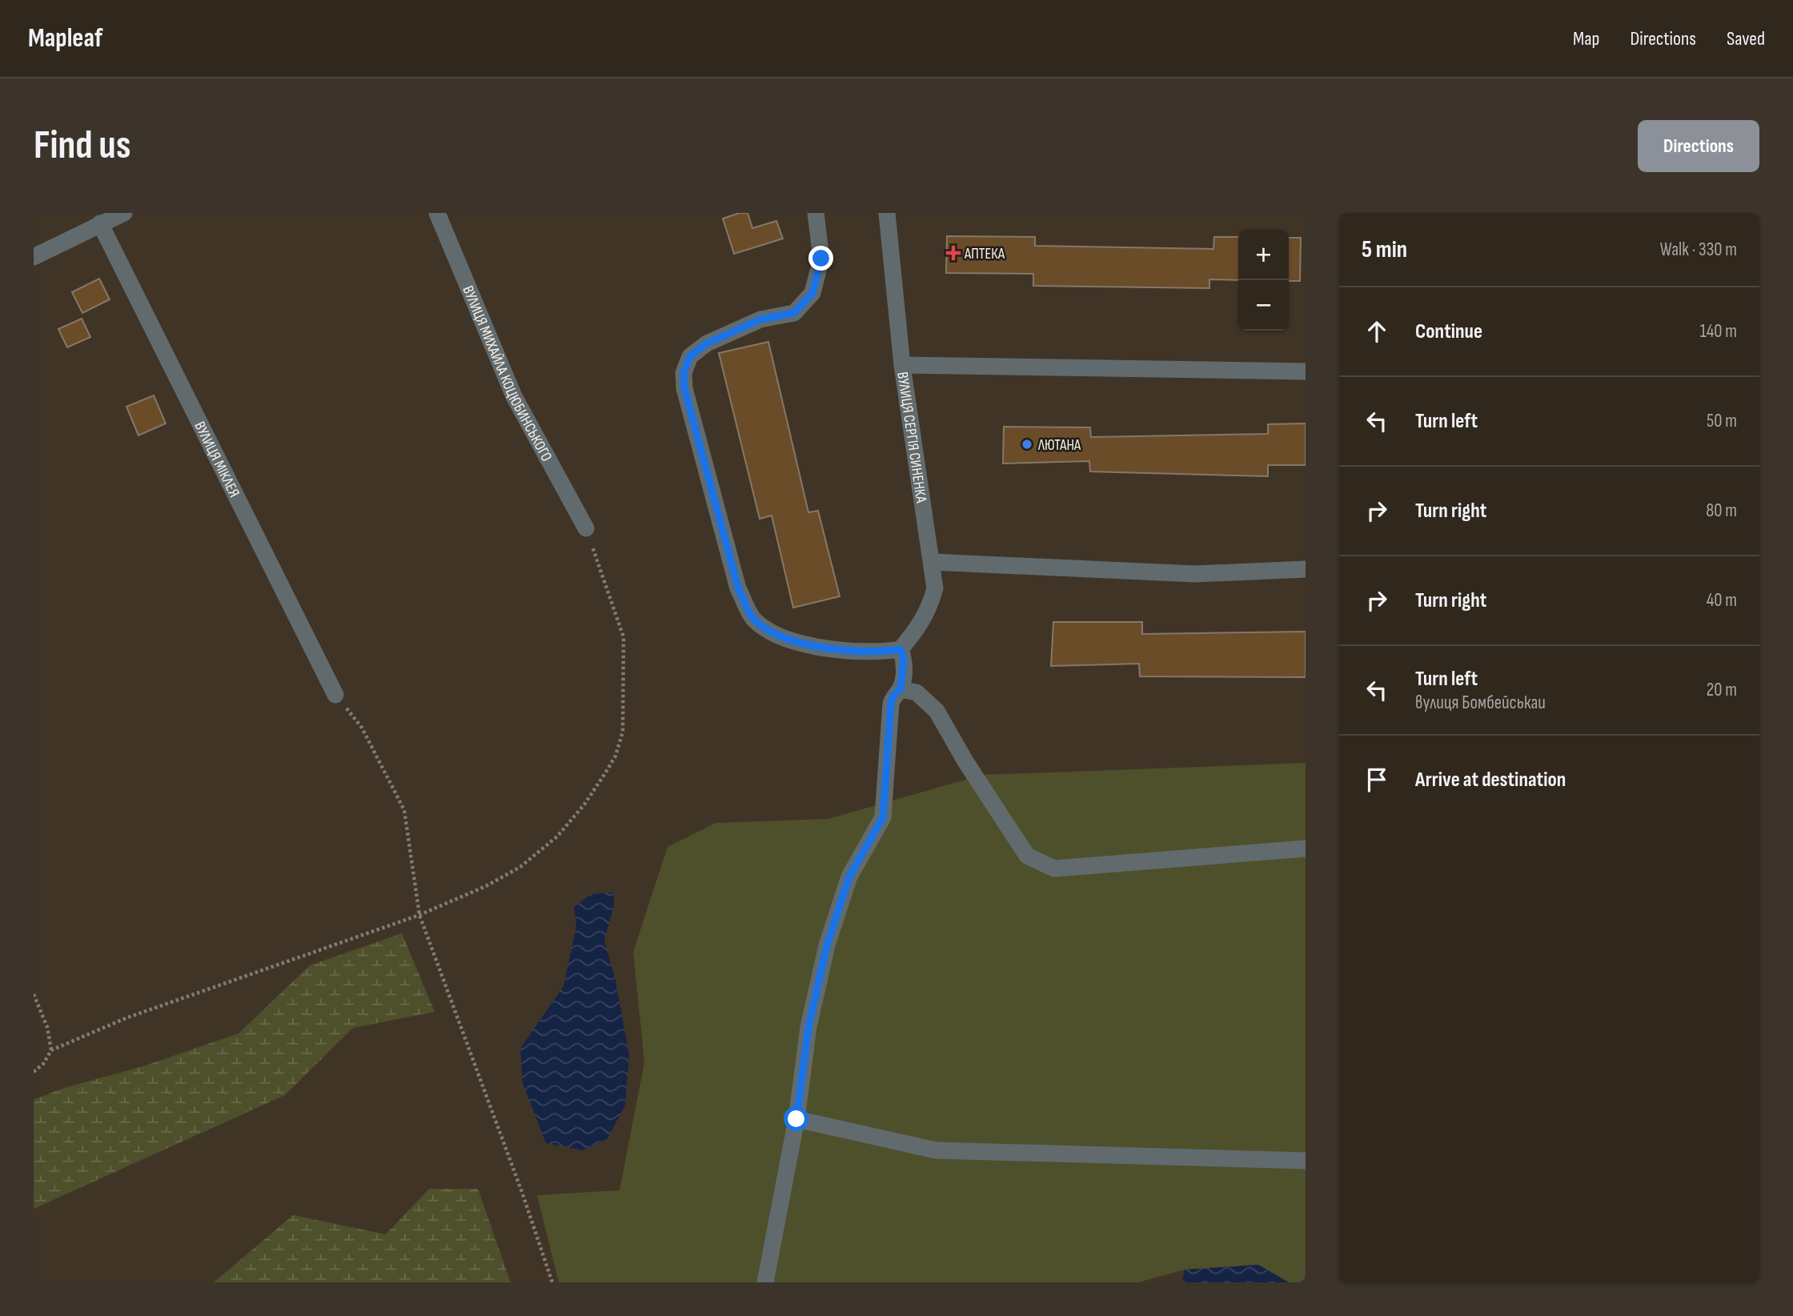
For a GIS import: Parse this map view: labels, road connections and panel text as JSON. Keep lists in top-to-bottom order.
{
  "streets": {
    "street": ["ВУЛИЦЯ МИХАЙЛА КОЦЮБИНСЬКОГО", "ВУЛИЦЯ СЕРГІЯ СИНЕНКА", "ВУЛИЦЯ МІКЛЕЯ"]
  },
  "places": {
    "health": ["АПТЕКА"],
    "other": ["ЛЮТАНА"]
  },
  "page": {
    "header": "Mapleaf",
    "nav": ["Map", "Directions", "Saved"],
    "buttons": "Directions",
    "title": "Find us",
    "heading": ["5 min", "Walk · 330 m"],
    "map_buttons": ["+", "−"],
    "list": [
      ["Continue", "140 m"],
      ["Turn left", "50 m"],
      ["Turn right", "80 m"],
      ["Turn right", "40 m"],
      ["Turn left", "вулиця Бомбейськаи", "20 m"],
      "Arrive at destination"
    ]
  }
}
